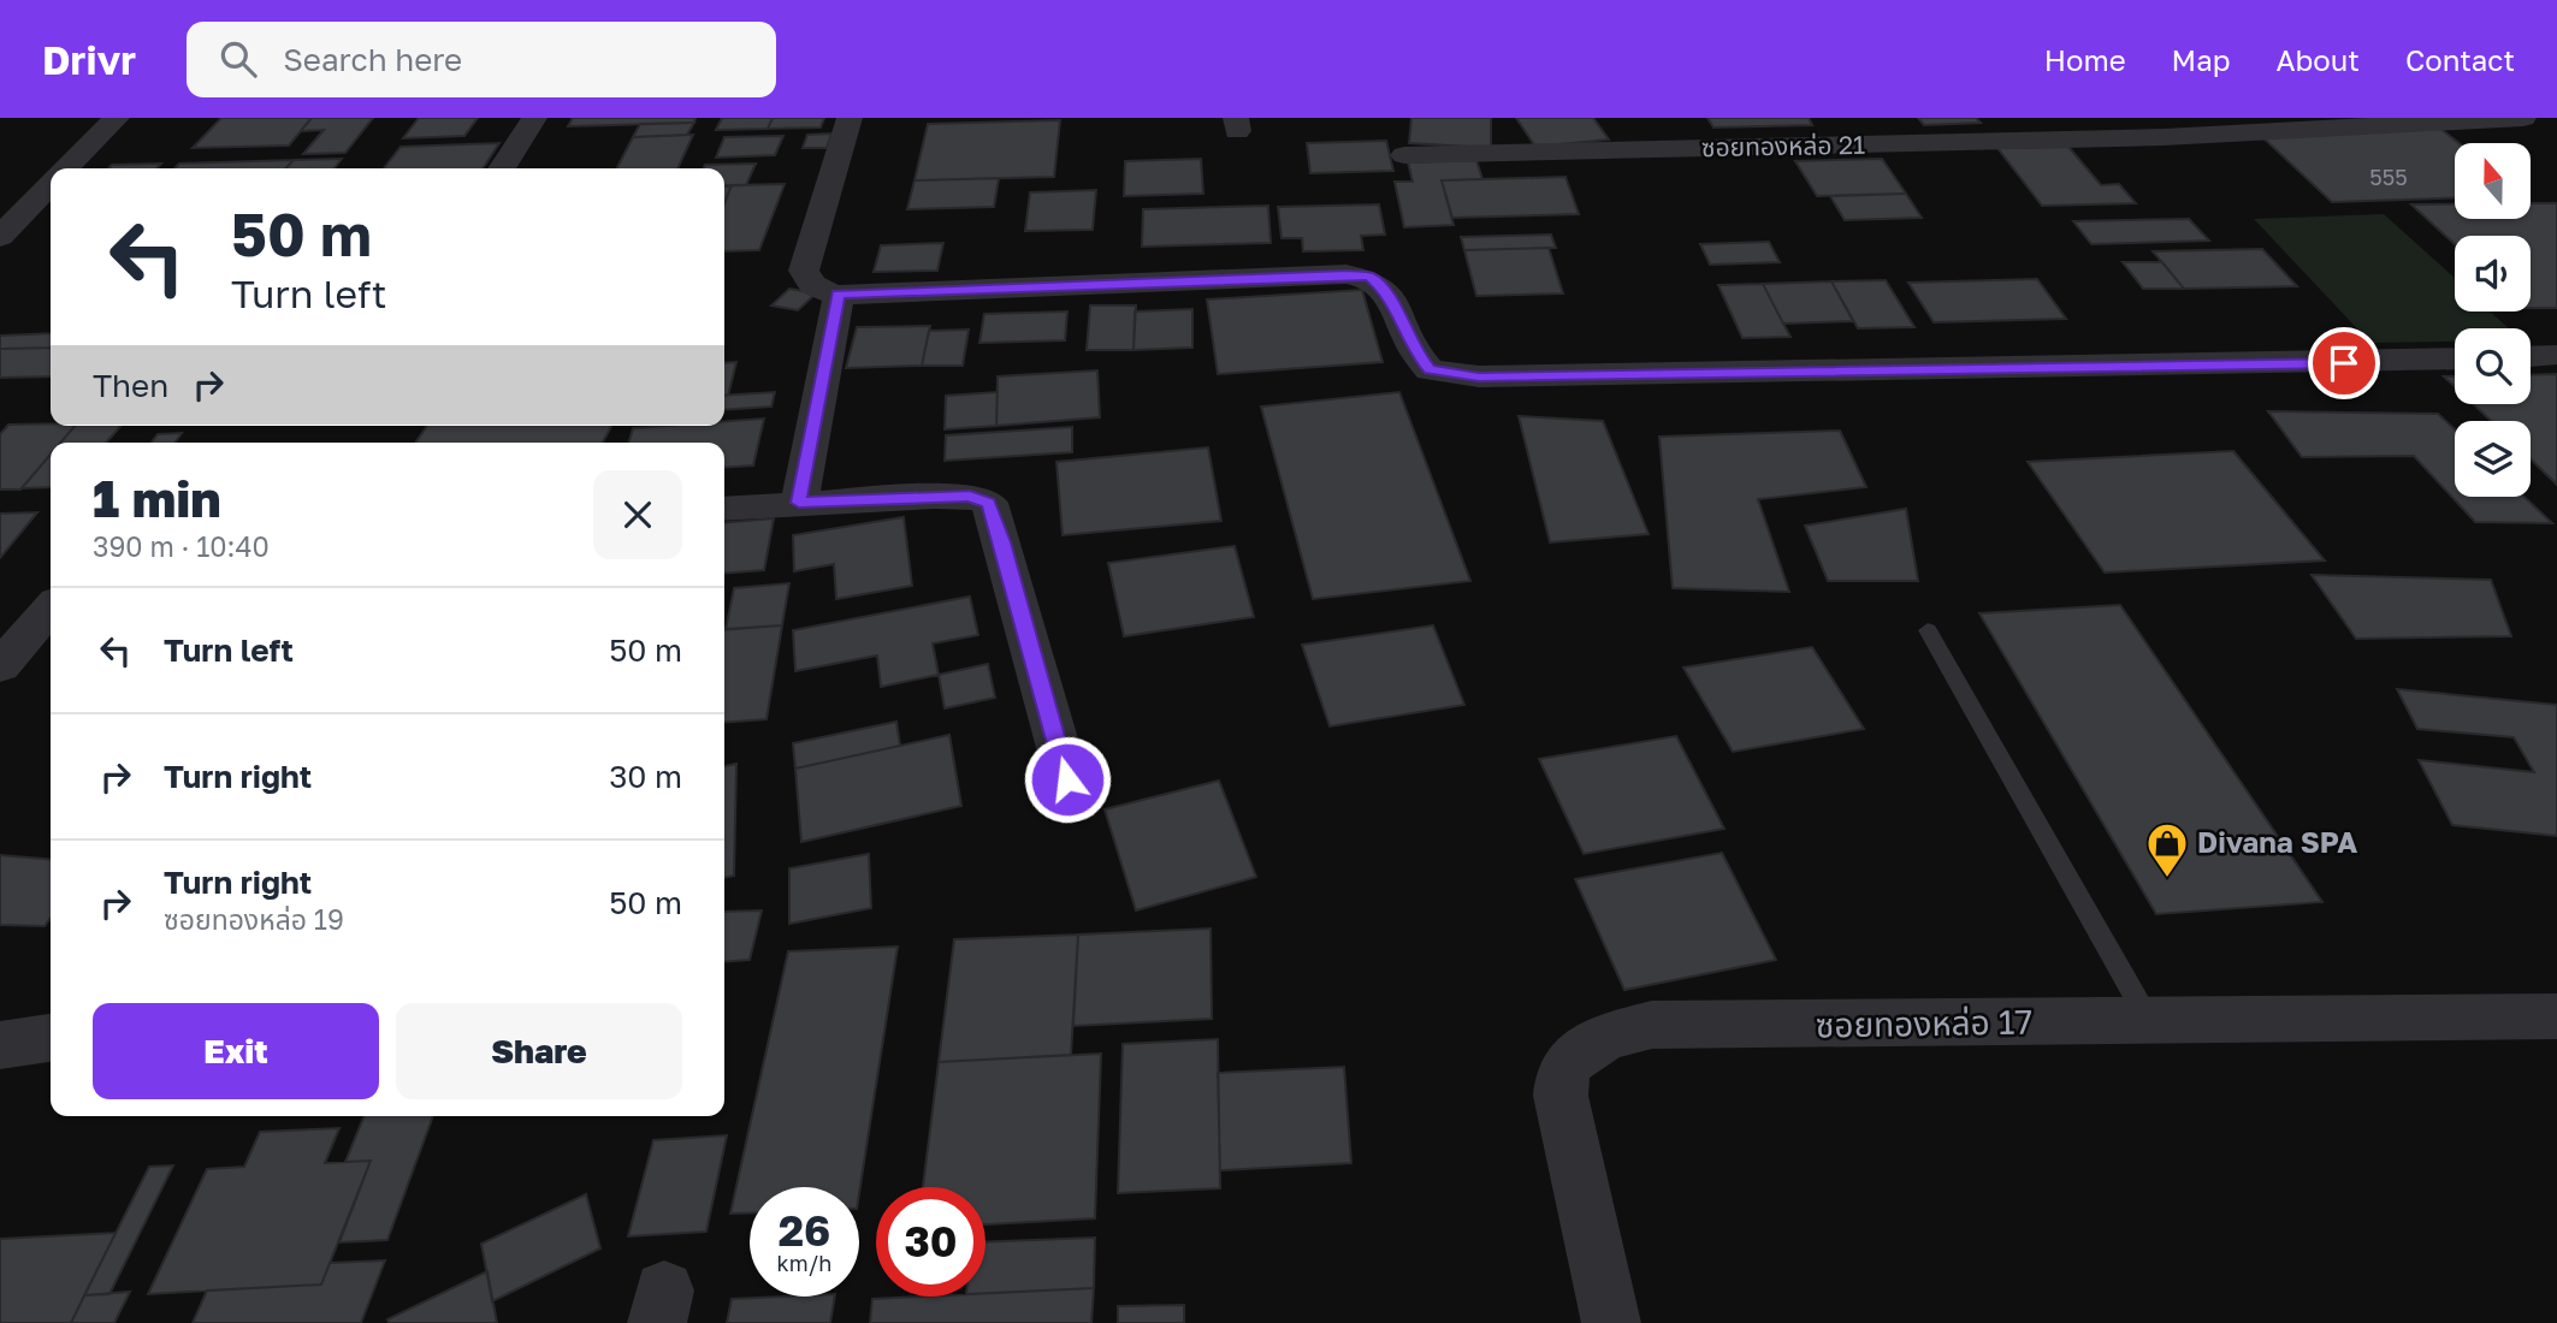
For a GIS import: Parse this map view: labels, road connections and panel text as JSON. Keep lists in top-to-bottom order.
{
  "streets": {
    "street": ["ซอยทองหล่อ 21", "ซอยทองหล่อ 17"]
  },
  "places": {
    "shop": ["Divana SPA"]
  },
  "house_numbers": ["555"],
  "north": "top",
  "page": {
    "header": "Drivr",
    "search": "Search here",
    "nav": [
      "Home",
      "Map",
      "About",
      "Contact"
    ],
    "turn": ["50 m", "Turn left"],
    "then": "Then",
    "heading": ["1 min", "390 m · 10:40"],
    "list": [
      {
        "name": "Turn left",
        "value": "50 m"
      },
      {
        "name": "Turn right",
        "value": "30 m"
      },
      {
        "name": "Turn right",
        "note": "ซอยทองหล่อ 19",
        "value": "50 m"
      }
    ],
    "buttons": ["Exit", "Share"],
    "speed": "26 km/h",
    "limit": "30"
  }
}
